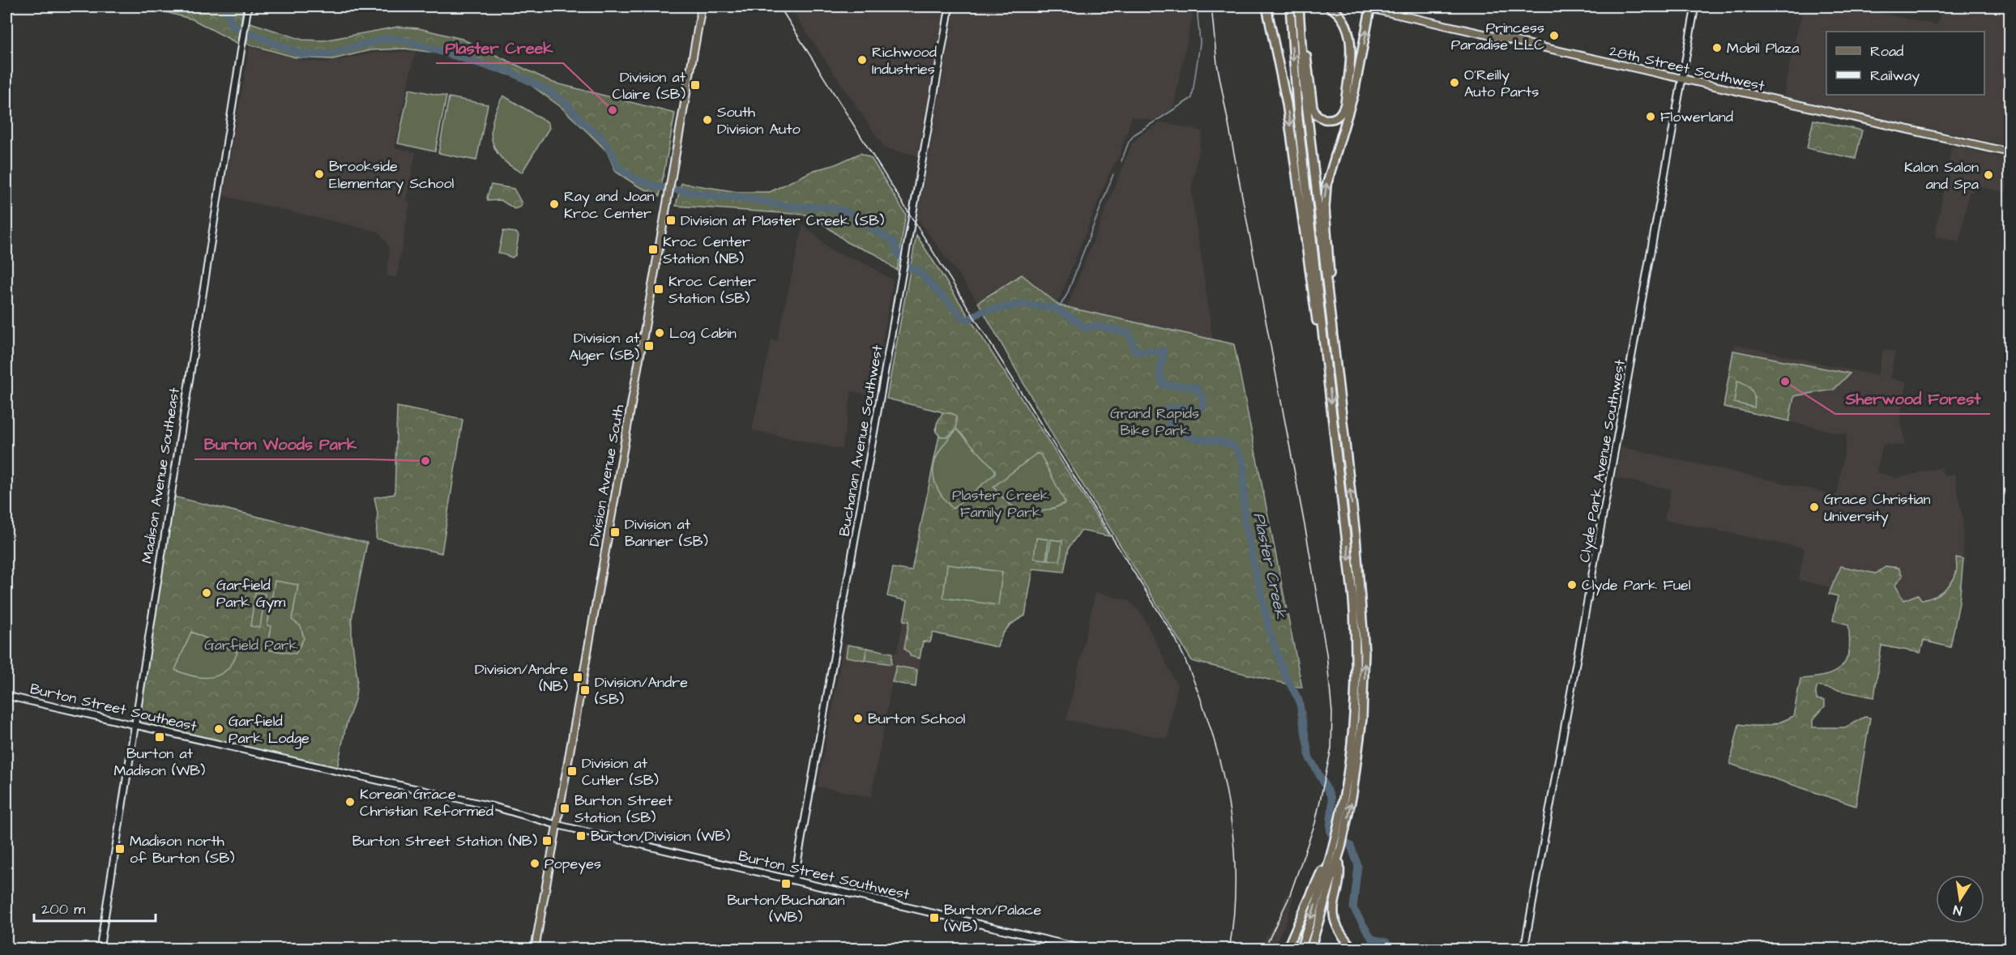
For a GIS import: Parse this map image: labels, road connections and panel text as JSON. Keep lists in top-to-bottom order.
{
  "streets": {
    "main road": [
      "28th Street Southwest",
      "Buchanan Avenue Southwest",
      "Clyde Park Avenue Southwest",
      "Madison Avenue Southeast",
      "Division Avenue South",
      "Burton Street Southeast",
      "Burton Street Southwest"
    ]
  },
  "crossings": [
    ["28th Street Southwest", "Clyde Park Avenue Southwest"],
    ["Buchanan Avenue Southwest", "Burton Street Southwest"],
    ["Madison Avenue Southeast", "Burton Street Southeast"],
    ["Division Avenue South", "Burton Street Southeast"],
    ["Division Avenue South", "Burton Street Southwest"],
    ["Burton Street Southeast", "Burton Street Southwest"]
  ],
  "water": ["Plaster Creek"],
  "parks": ["Grand Rapids Bike Park", "Plaster Creek Family Park", "Garfield Park"],
  "places": {
    "other": [
      "Princess Paradise LLC",
      "Mobil Plaza",
      "Richwood Industries",
      "O'Reilly Auto Parts",
      "Plaster Creek",
      "Flowerland",
      "South Division Auto",
      "Brookside Elementary School",
      "Kalon Salon and Spa",
      "Ray and Joan Kroc Center",
      "Log Cabin",
      "Sherwood Forest",
      "Burton Woods Park",
      "Grace Christian University",
      "Clyde Park Fuel",
      "Garfield Park Gym",
      "Burton School",
      "Garfield Park Lodge",
      "Korean Grace Christian Reformed",
      "Popeyes"
    ],
    "transit": [
      "Division at Claire (SB)",
      "Division at Plaster Creek (SB)",
      "Kroc Center Station (NB)",
      "Kroc Center Station (SB)",
      "Division at Alger (SB)",
      "Division at Banner (SB)",
      "Division/Andre (NB)",
      "Division/Andre (SB)",
      "Burton at Madison (WB)",
      "Division at Cutler (SB)",
      "Burton Street Station (SB)",
      "Burton/Division (WB)",
      "Burton Street Station (NB)",
      "Madison north of Burton (SB)",
      "Burton/Buchanan (WB)",
      "Burton/Palace (WB)"
    ]
  },
  "legend": ["Road", "Railway"],
  "scale_bar": "200 m",
  "north": "bottom"
}
